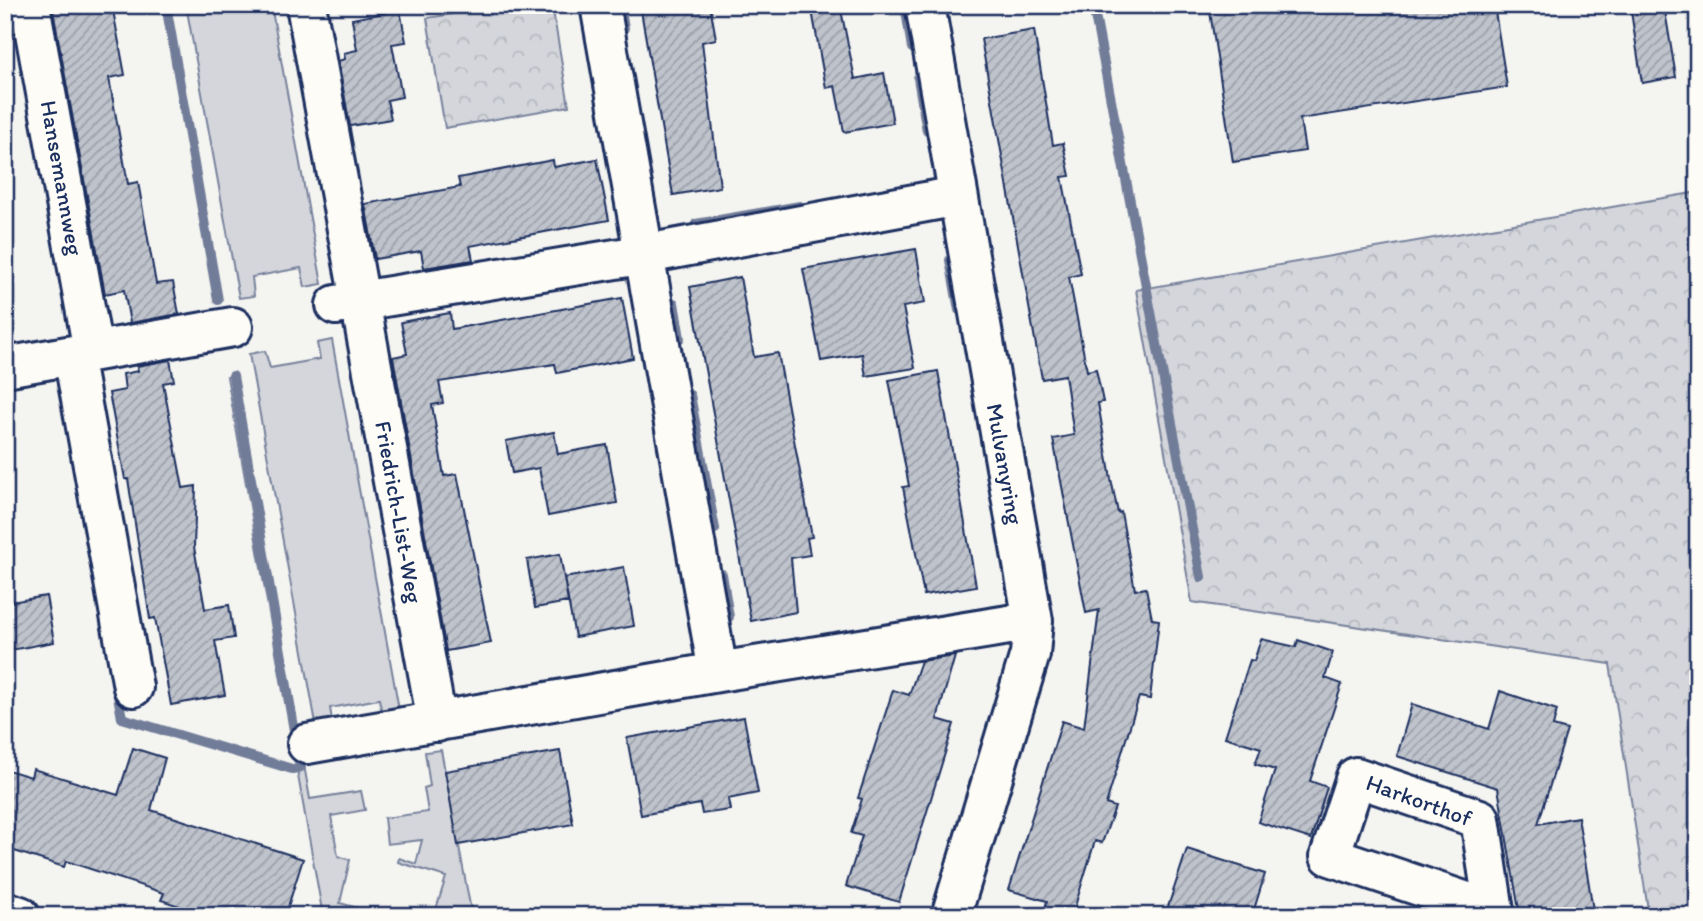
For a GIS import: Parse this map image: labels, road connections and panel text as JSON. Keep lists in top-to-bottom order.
{
  "streets": {
    "street": ["Hansemannweg", "Mulvanyring", "Friedrich-List-Weg"]
  }
}
